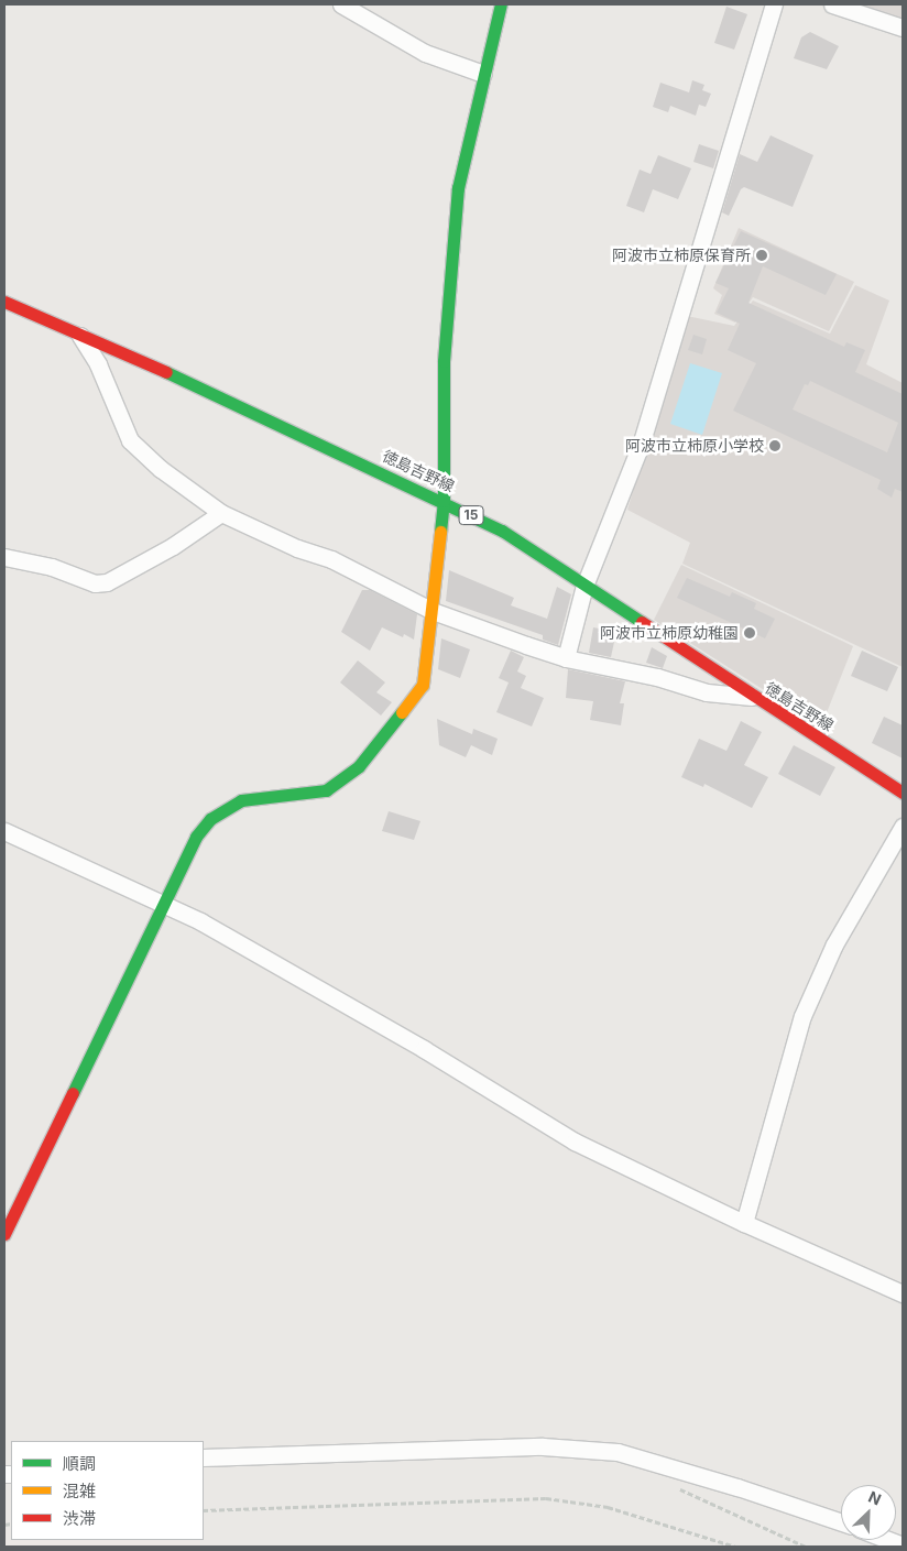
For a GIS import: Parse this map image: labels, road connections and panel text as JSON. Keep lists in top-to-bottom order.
{
  "streets": {
    "street": ["徳島吉野線", "15"]
  },
  "places": ["阿波市立柿原保育所", "阿波市立柿原小学校", "阿波市立柿原幼稚園"],
  "legend": ["順調", "混雑", "渋滞"],
  "north": "top right"
}
